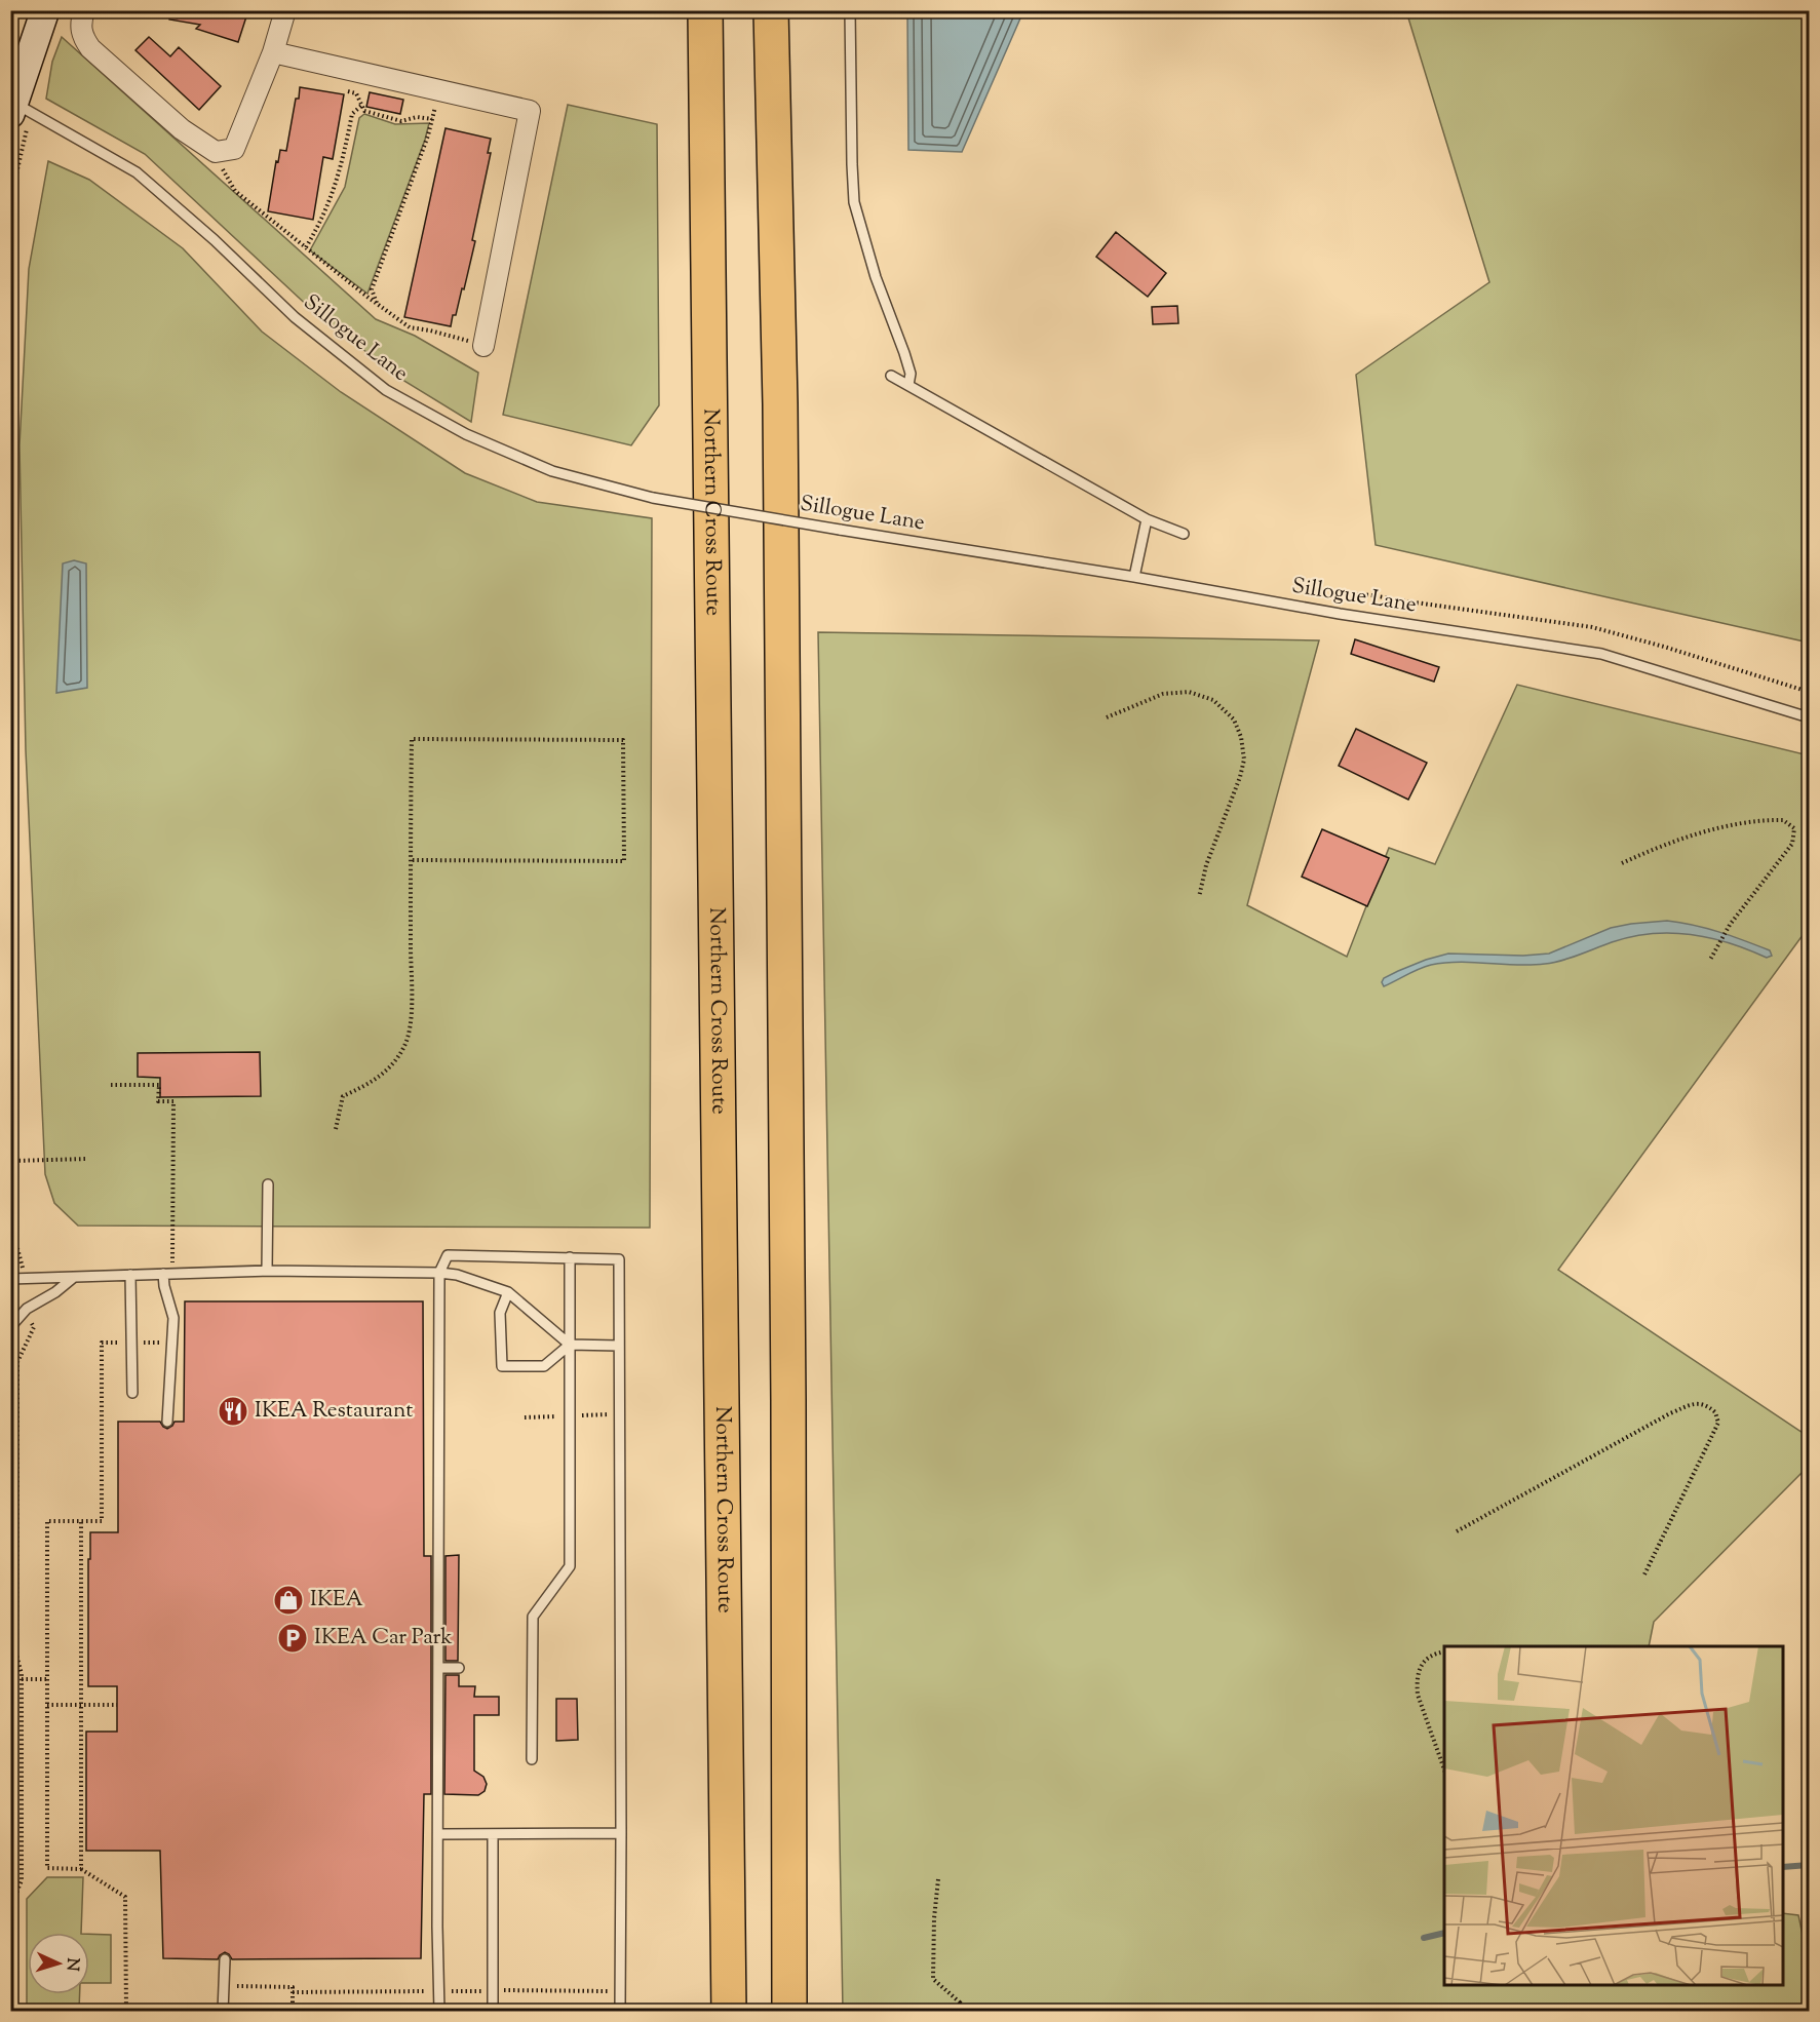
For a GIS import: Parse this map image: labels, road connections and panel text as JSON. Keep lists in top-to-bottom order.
{
  "streets": {
    "highway": ["Northern Cross Route"],
    "lane": ["Sillogue Lane"]
  },
  "places": {
    "restaurant": ["IKEA Restaurant"],
    "shop": ["IKEA"],
    "parking": ["IKEA Car Park"]
  },
  "north": "right"
}
